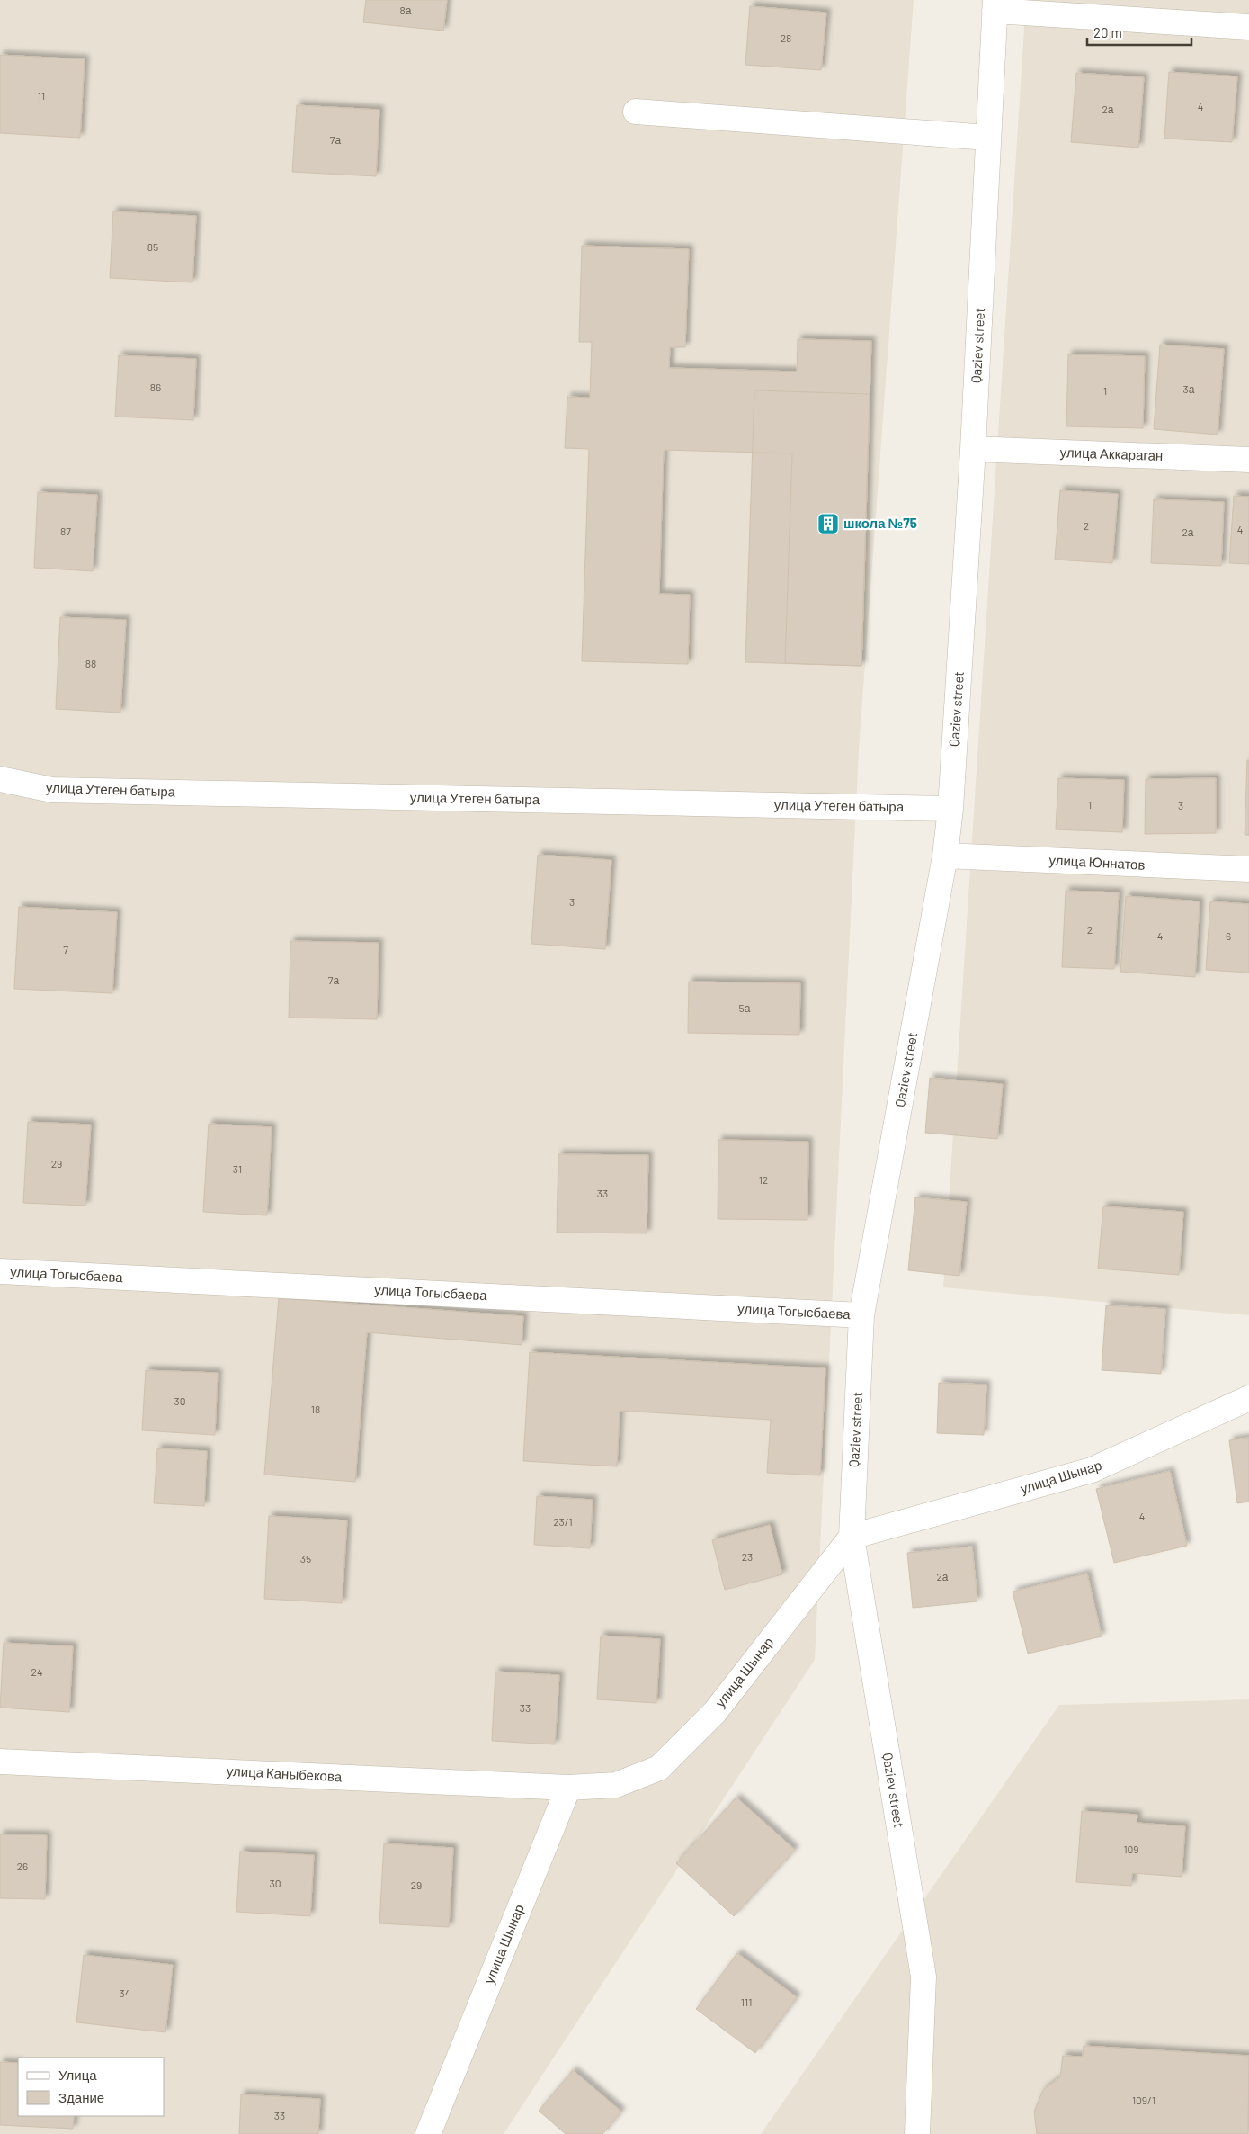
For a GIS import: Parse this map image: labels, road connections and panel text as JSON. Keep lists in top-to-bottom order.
{
  "streets": {
    "street": [
      "Qaziev street",
      "улица Аккараган",
      "улица Утеген батыра",
      "улица Юннатов",
      "улица Тогысбаева",
      "улица Шынар",
      "улица Каныбекова"
    ]
  },
  "crossings": [
    ["Qaziev street", "улица Аккараган"],
    ["Qaziev street", "улица Утеген батыра"],
    ["Qaziev street", "улица Юннатов"],
    ["Qaziev street", "улица Тогысбаева"],
    ["Qaziev street", "улица Шынар"],
    ["улица Шынар", "улица Каныбекова"]
  ],
  "places": {
    "building": ["школа №75"]
  },
  "house_numbers": [
    "8а",
    "28",
    "11",
    "4",
    "2а",
    "7а",
    "85",
    "86",
    "3а",
    "1",
    "2",
    "4",
    "87",
    "2а",
    "88",
    "1",
    "3",
    "3",
    "2",
    "4",
    "6",
    "7",
    "7а",
    "5а",
    "29",
    "31",
    "12",
    "33",
    "30",
    "18",
    "4",
    "23/1",
    "23",
    "35",
    "2а",
    "24",
    "33",
    "109",
    "26",
    "30",
    "29",
    "34",
    "111",
    "109/1",
    "33"
  ],
  "legend": ["Улица", "Здание"],
  "scale_bar": "20 m"
}
